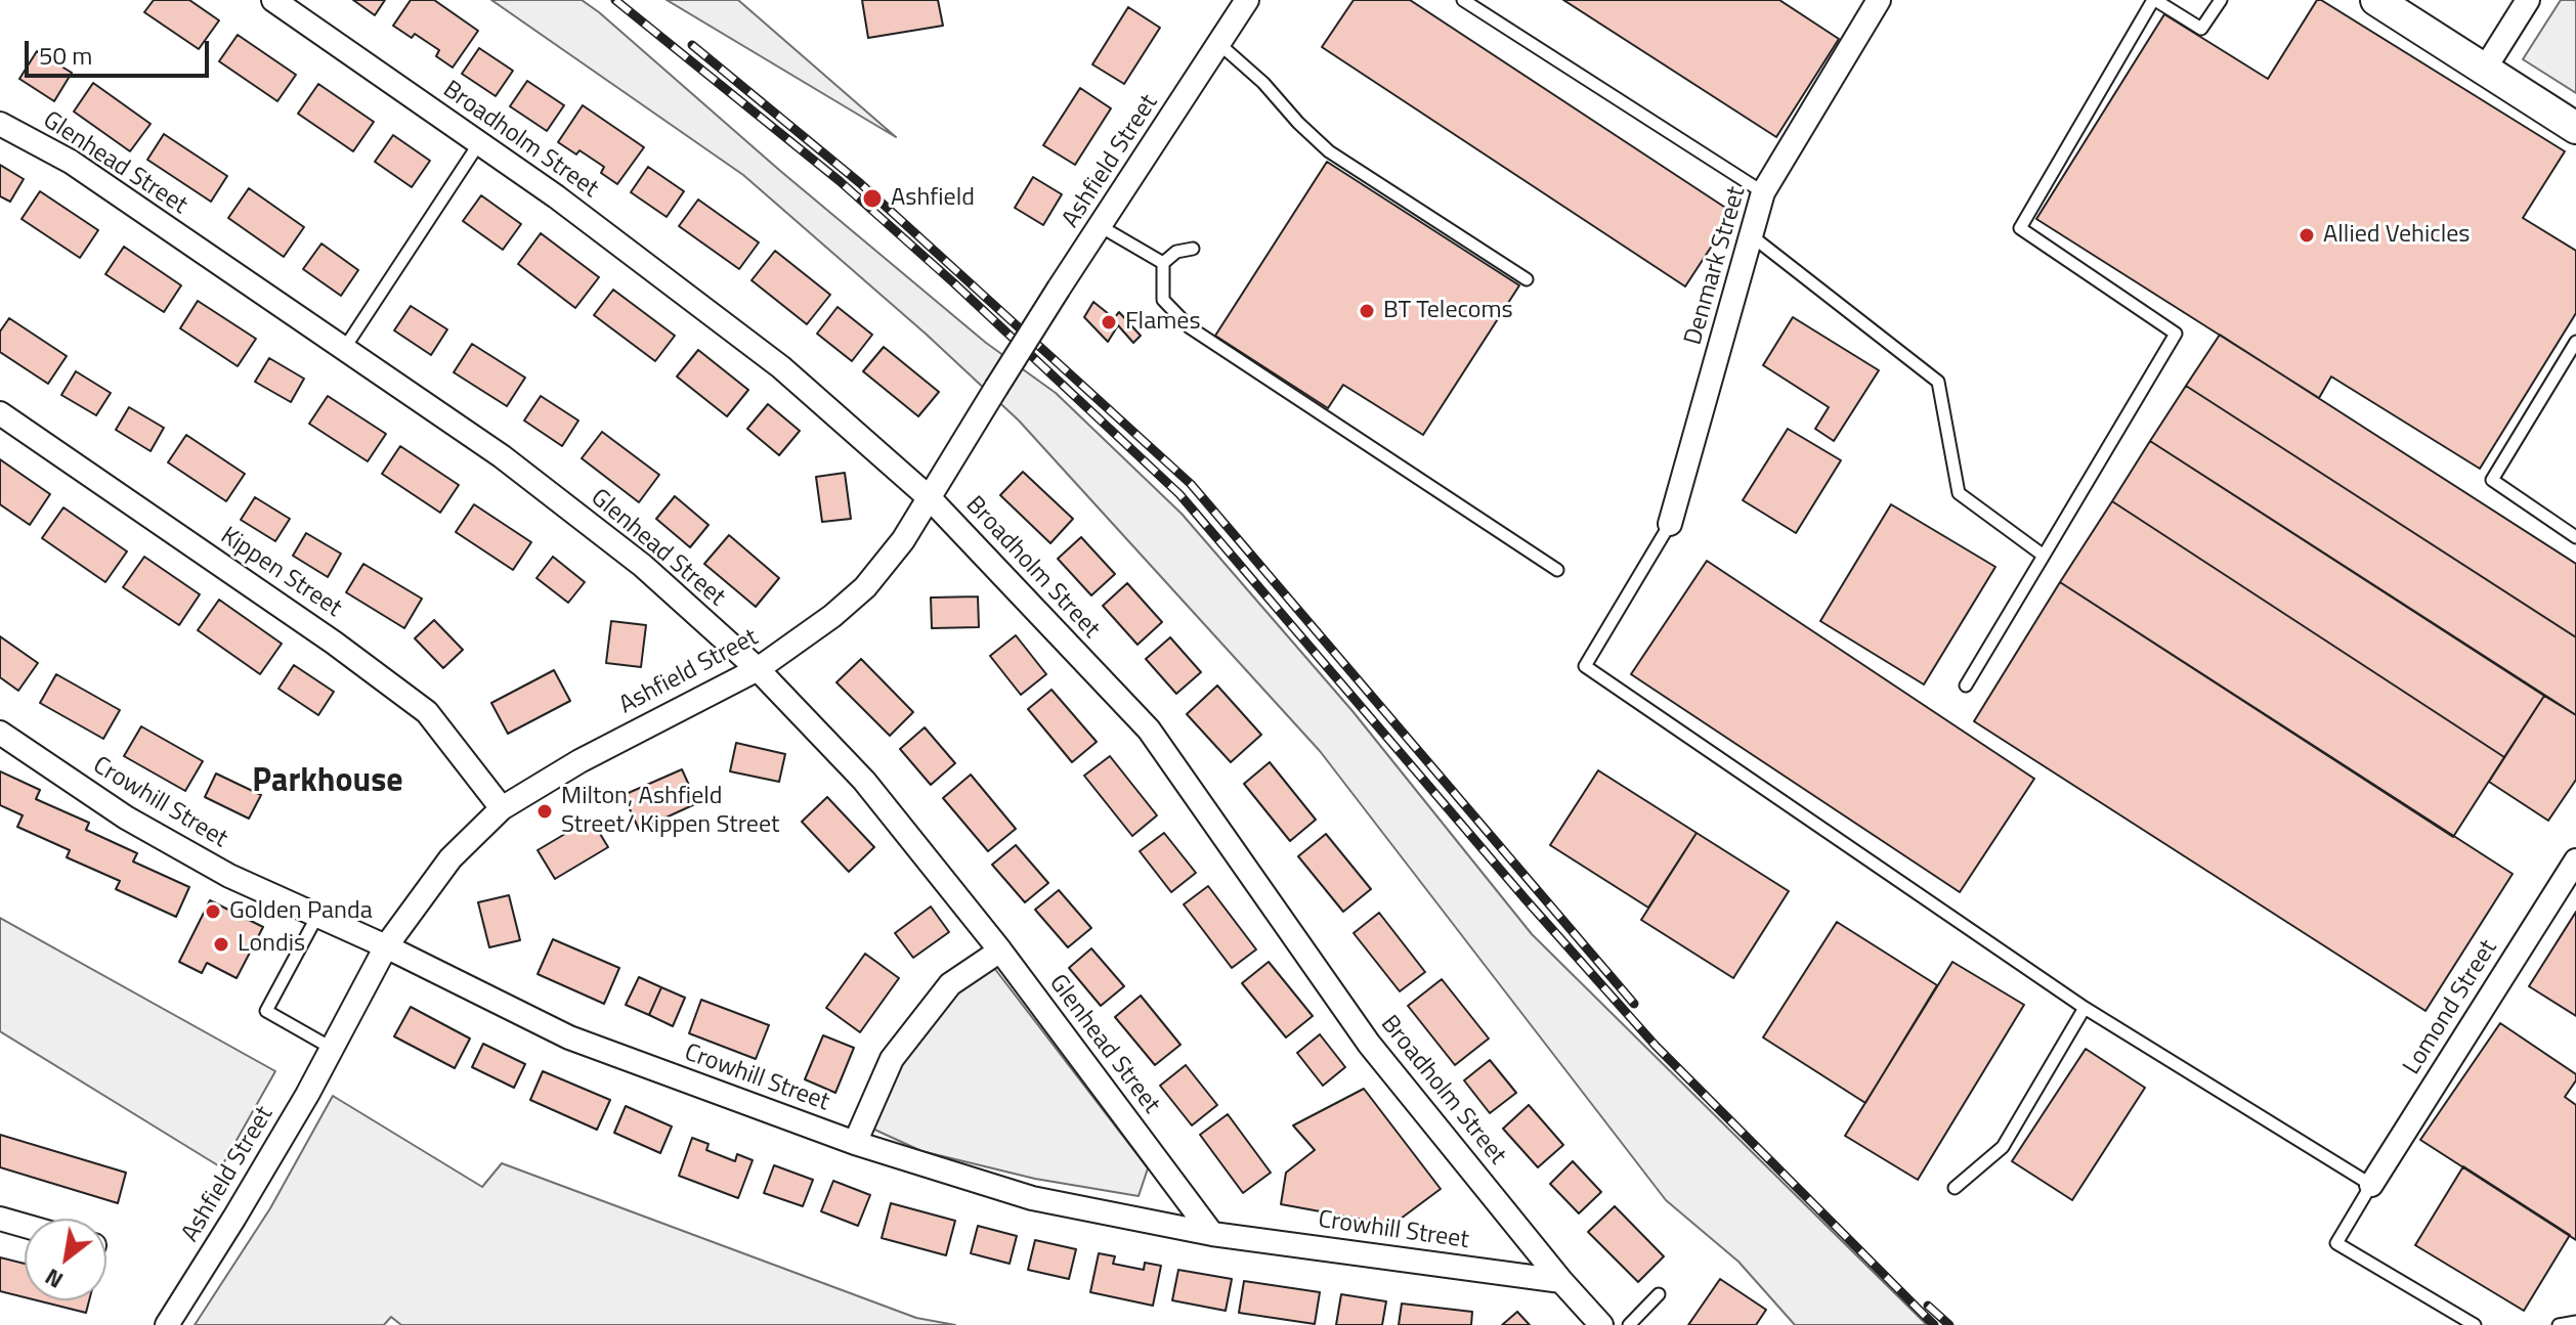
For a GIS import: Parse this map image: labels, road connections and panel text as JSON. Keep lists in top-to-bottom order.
{
  "streets": {
    "street": [
      "Broadholm Street",
      "Ashfield Street",
      "Glenhead Street",
      "Denmark Street",
      "Kippen Street",
      "Crowhill Street",
      "Lomond Street"
    ]
  },
  "crossings": [
    ["Broadholm Street", "Ashfield Street"],
    ["Broadholm Street", "Crowhill Street"],
    ["Ashfield Street", "Glenhead Street"],
    ["Ashfield Street", "Kippen Street"],
    ["Ashfield Street", "Crowhill Street"],
    ["Glenhead Street", "Crowhill Street"]
  ],
  "districts": ["Parkhouse"],
  "places": [
    "Ashfield",
    "Allied Vehicles",
    "BT Telecoms",
    "Flames",
    "Milton, Ashfield Street/ Kippen Street",
    "Golden Panda",
    "Londis"
  ],
  "scale_bar": "50 m",
  "north": "bottom left"
}
